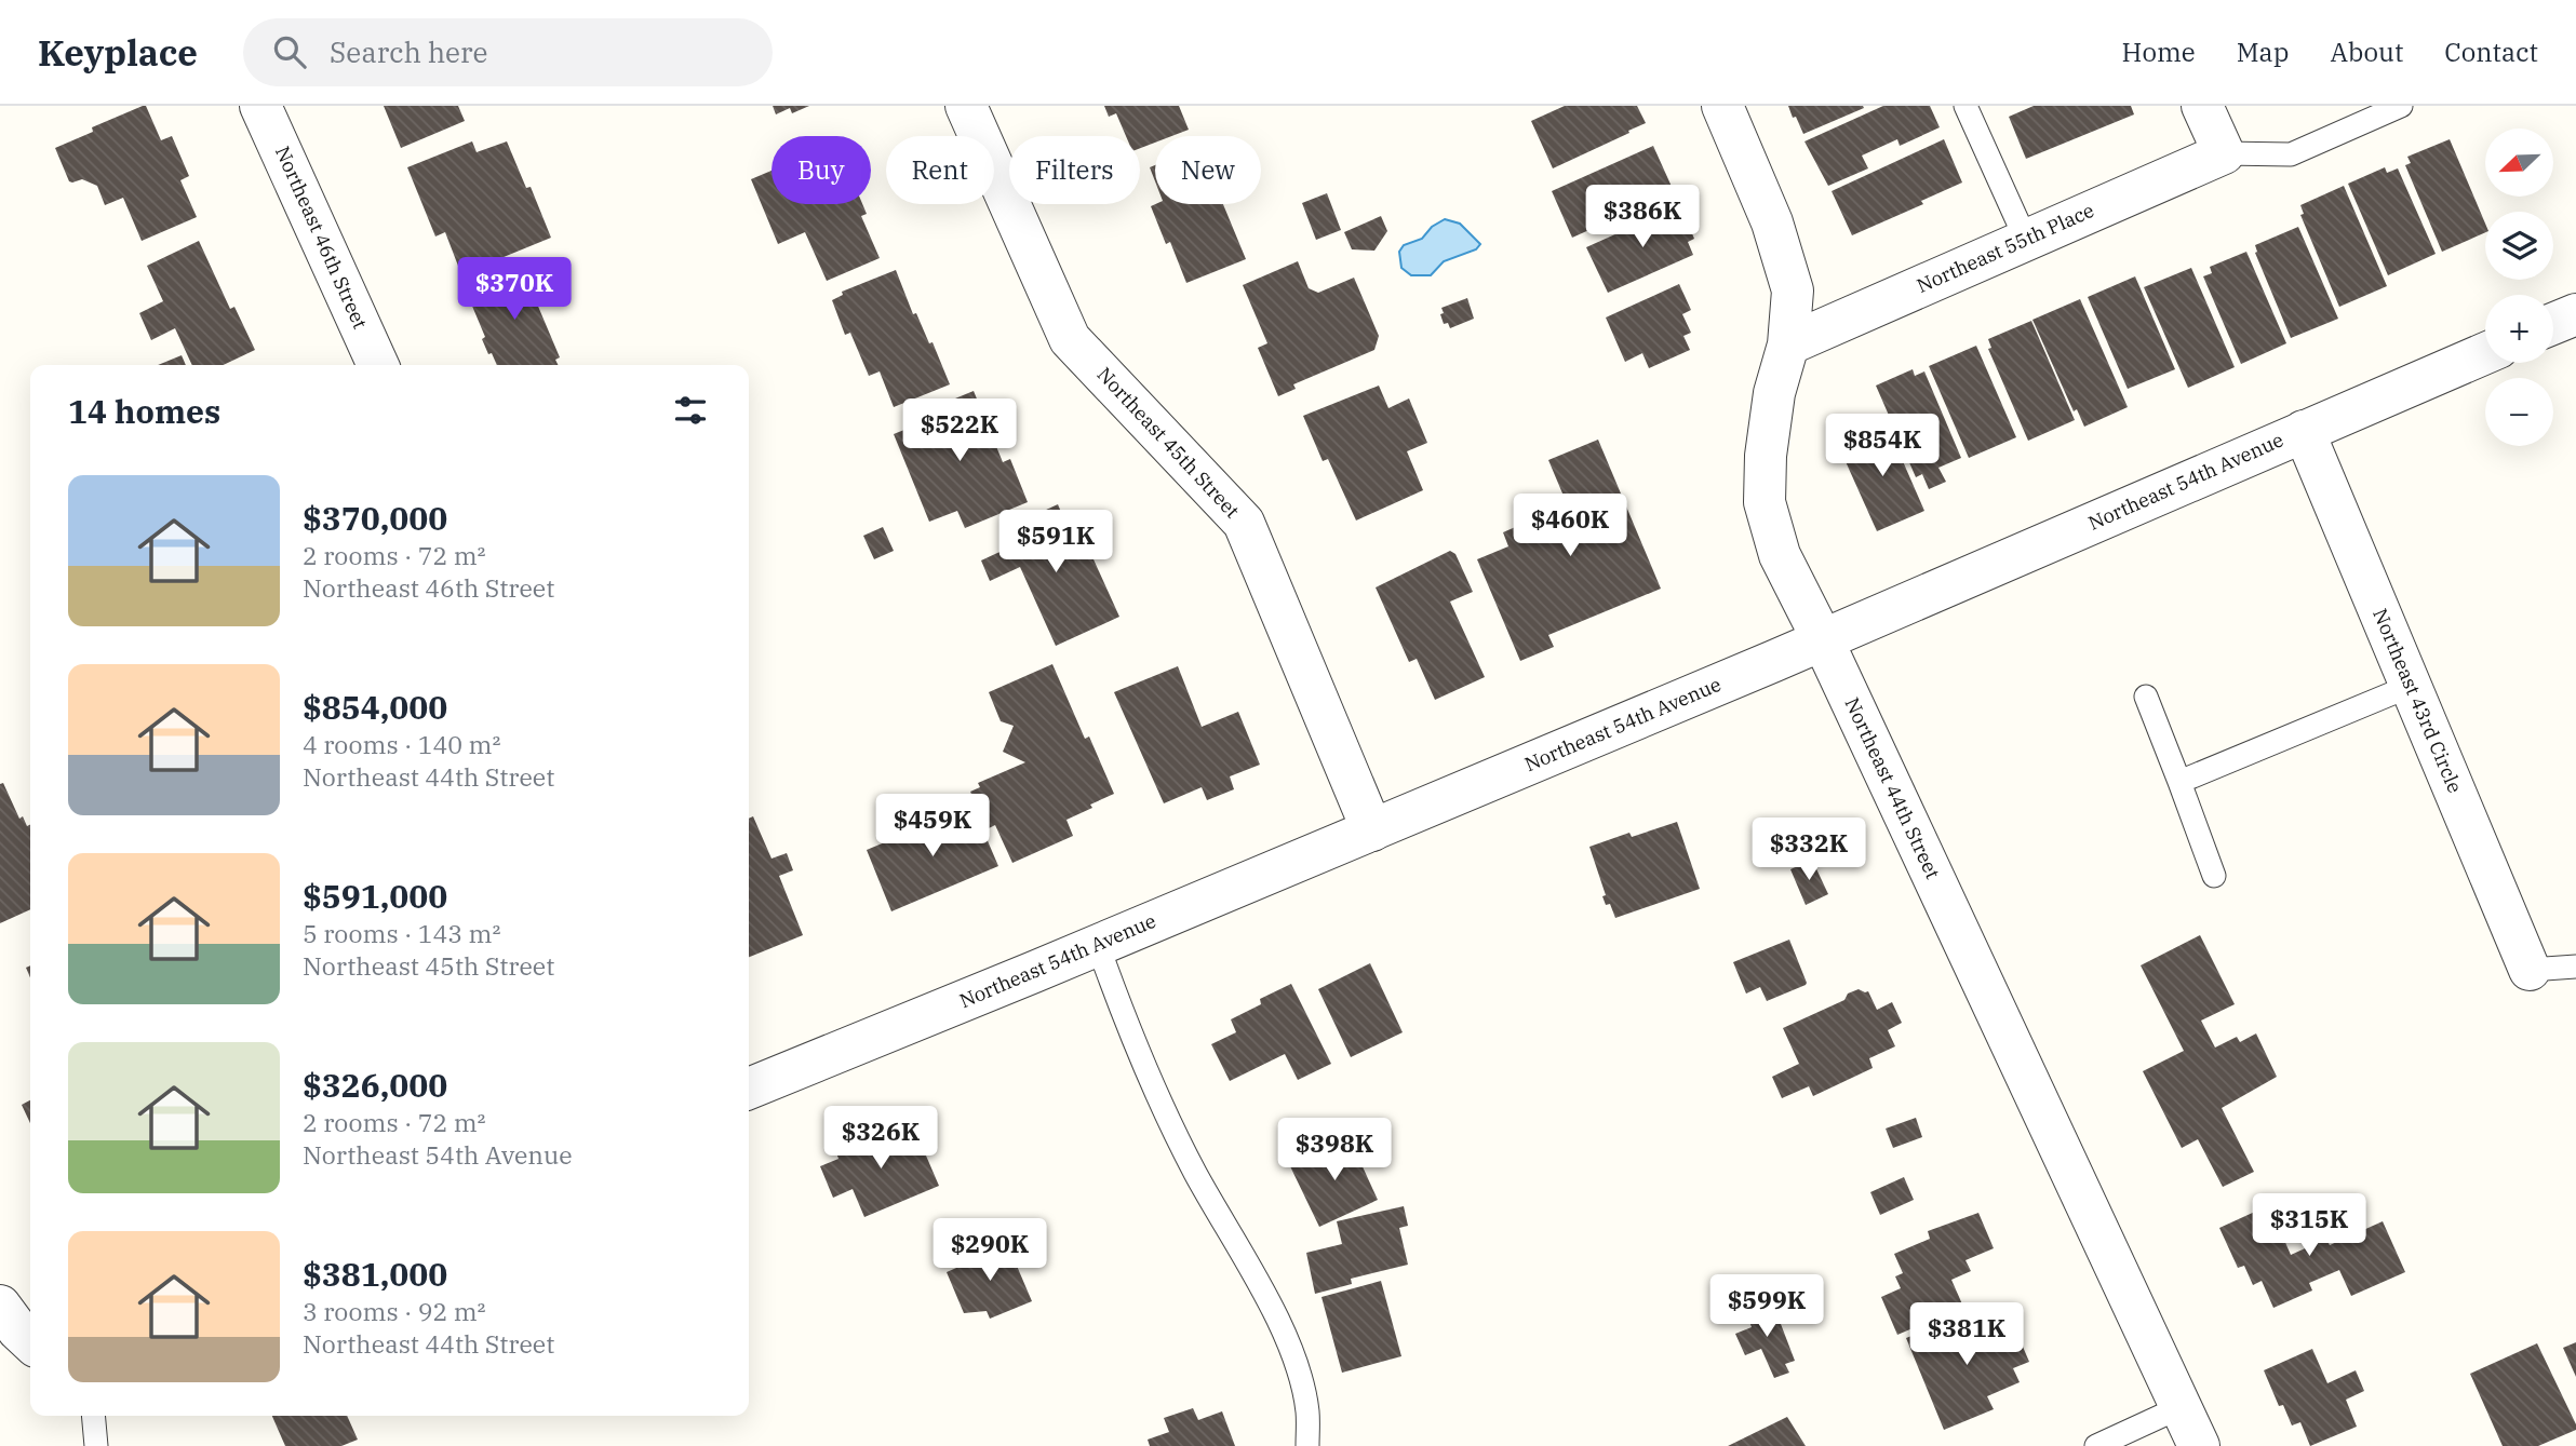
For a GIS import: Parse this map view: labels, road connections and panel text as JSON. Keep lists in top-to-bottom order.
{
  "streets": {
    "street": [
      "Northeast 46th Street",
      "Northeast 55th Place",
      "Northeast 45th Street",
      "Northeast 54th Avenue",
      "Northeast 43rd Circle",
      "Northeast 44th Street"
    ]
  },
  "crossings": [
    ["Northeast 55th Place", "Northeast 44th Street"],
    ["Northeast 45th Street", "Northeast 54th Avenue"],
    ["Northeast 54th Avenue", "Northeast 43rd Circle"],
    ["Northeast 54th Avenue", "Northeast 44th Street"]
  ],
  "north": "bottom left",
  "page": {
    "header": "Keyplace",
    "search": "Search here",
    "nav": [
      "Home",
      "Map",
      "About",
      "Contact"
    ],
    "map_buttons": ["+", "−"],
    "chip": [
      "Buy",
      "Rent",
      "Filters",
      "New"
    ],
    "price": [
      "$386K",
      "$370K",
      "$522K",
      "$854K",
      "$460K",
      "$591K",
      "$459K",
      "$332K",
      "$326K",
      "$398K",
      "$315K",
      "$290K",
      "$599K",
      "$381K"
    ],
    "heading": "14 homes",
    "list": [
      {
        "name": "$370,000",
        "note": "2 rooms · 72 m² · Northeast 46th Street"
      },
      {
        "name": "$854,000",
        "note": "4 rooms · 140 m² · Northeast 44th Street"
      },
      {
        "name": "$591,000",
        "note": "5 rooms · 143 m² · Northeast 45th Street"
      },
      {
        "name": "$326,000",
        "note": "2 rooms · 72 m² · Northeast 54th Avenue"
      },
      {
        "name": "$381,000",
        "note": "3 rooms · 92 m² · Northeast 44th Street"
      }
    ]
  }
}
